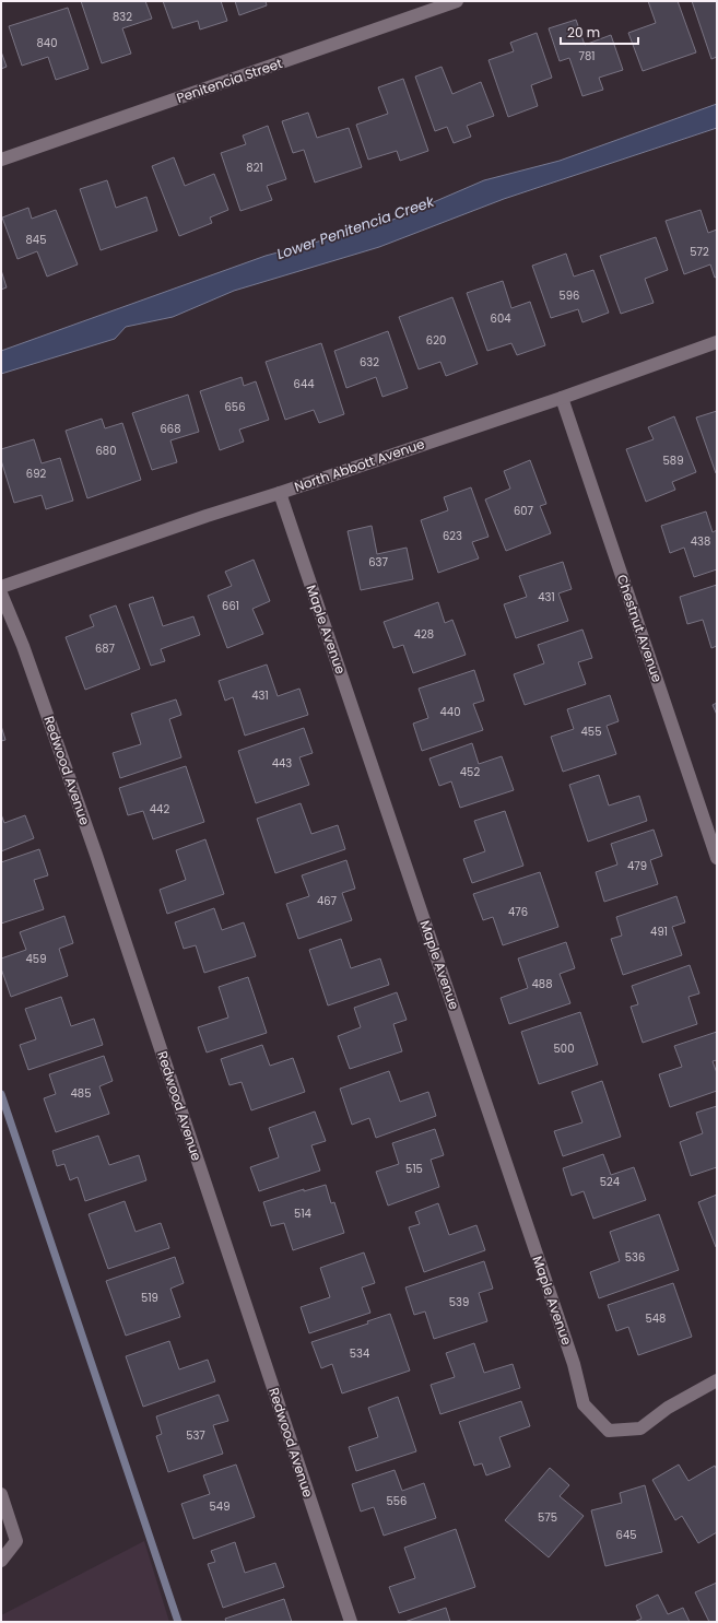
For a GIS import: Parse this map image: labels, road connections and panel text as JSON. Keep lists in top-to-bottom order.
{
  "streets": {
    "street": [
      "Penitencia Street",
      "North Abbott Avenue",
      "Chestnut Avenue",
      "Maple Avenue",
      "Redwood Avenue"
    ]
  },
  "crossings": [
    ["North Abbott Avenue", "Chestnut Avenue"],
    ["North Abbott Avenue", "Maple Avenue"]
  ],
  "water": ["Lower Penitencia Creek"],
  "house_numbers": [
    "832",
    "840",
    "781",
    "821",
    "845",
    "572",
    "596",
    "604",
    "620",
    "632",
    "644",
    "656",
    "668",
    "680",
    "589",
    "692",
    "607",
    "623",
    "438",
    "637",
    "431",
    "661",
    "428",
    "687",
    "431",
    "440",
    "455",
    "443",
    "452",
    "442",
    "479",
    "467",
    "476",
    "491",
    "459",
    "488",
    "500",
    "485",
    "515",
    "524",
    "514",
    "536",
    "519",
    "539",
    "548",
    "534",
    "537",
    "556",
    "549",
    "575",
    "645"
  ],
  "scale_bar": "20 m"
}
